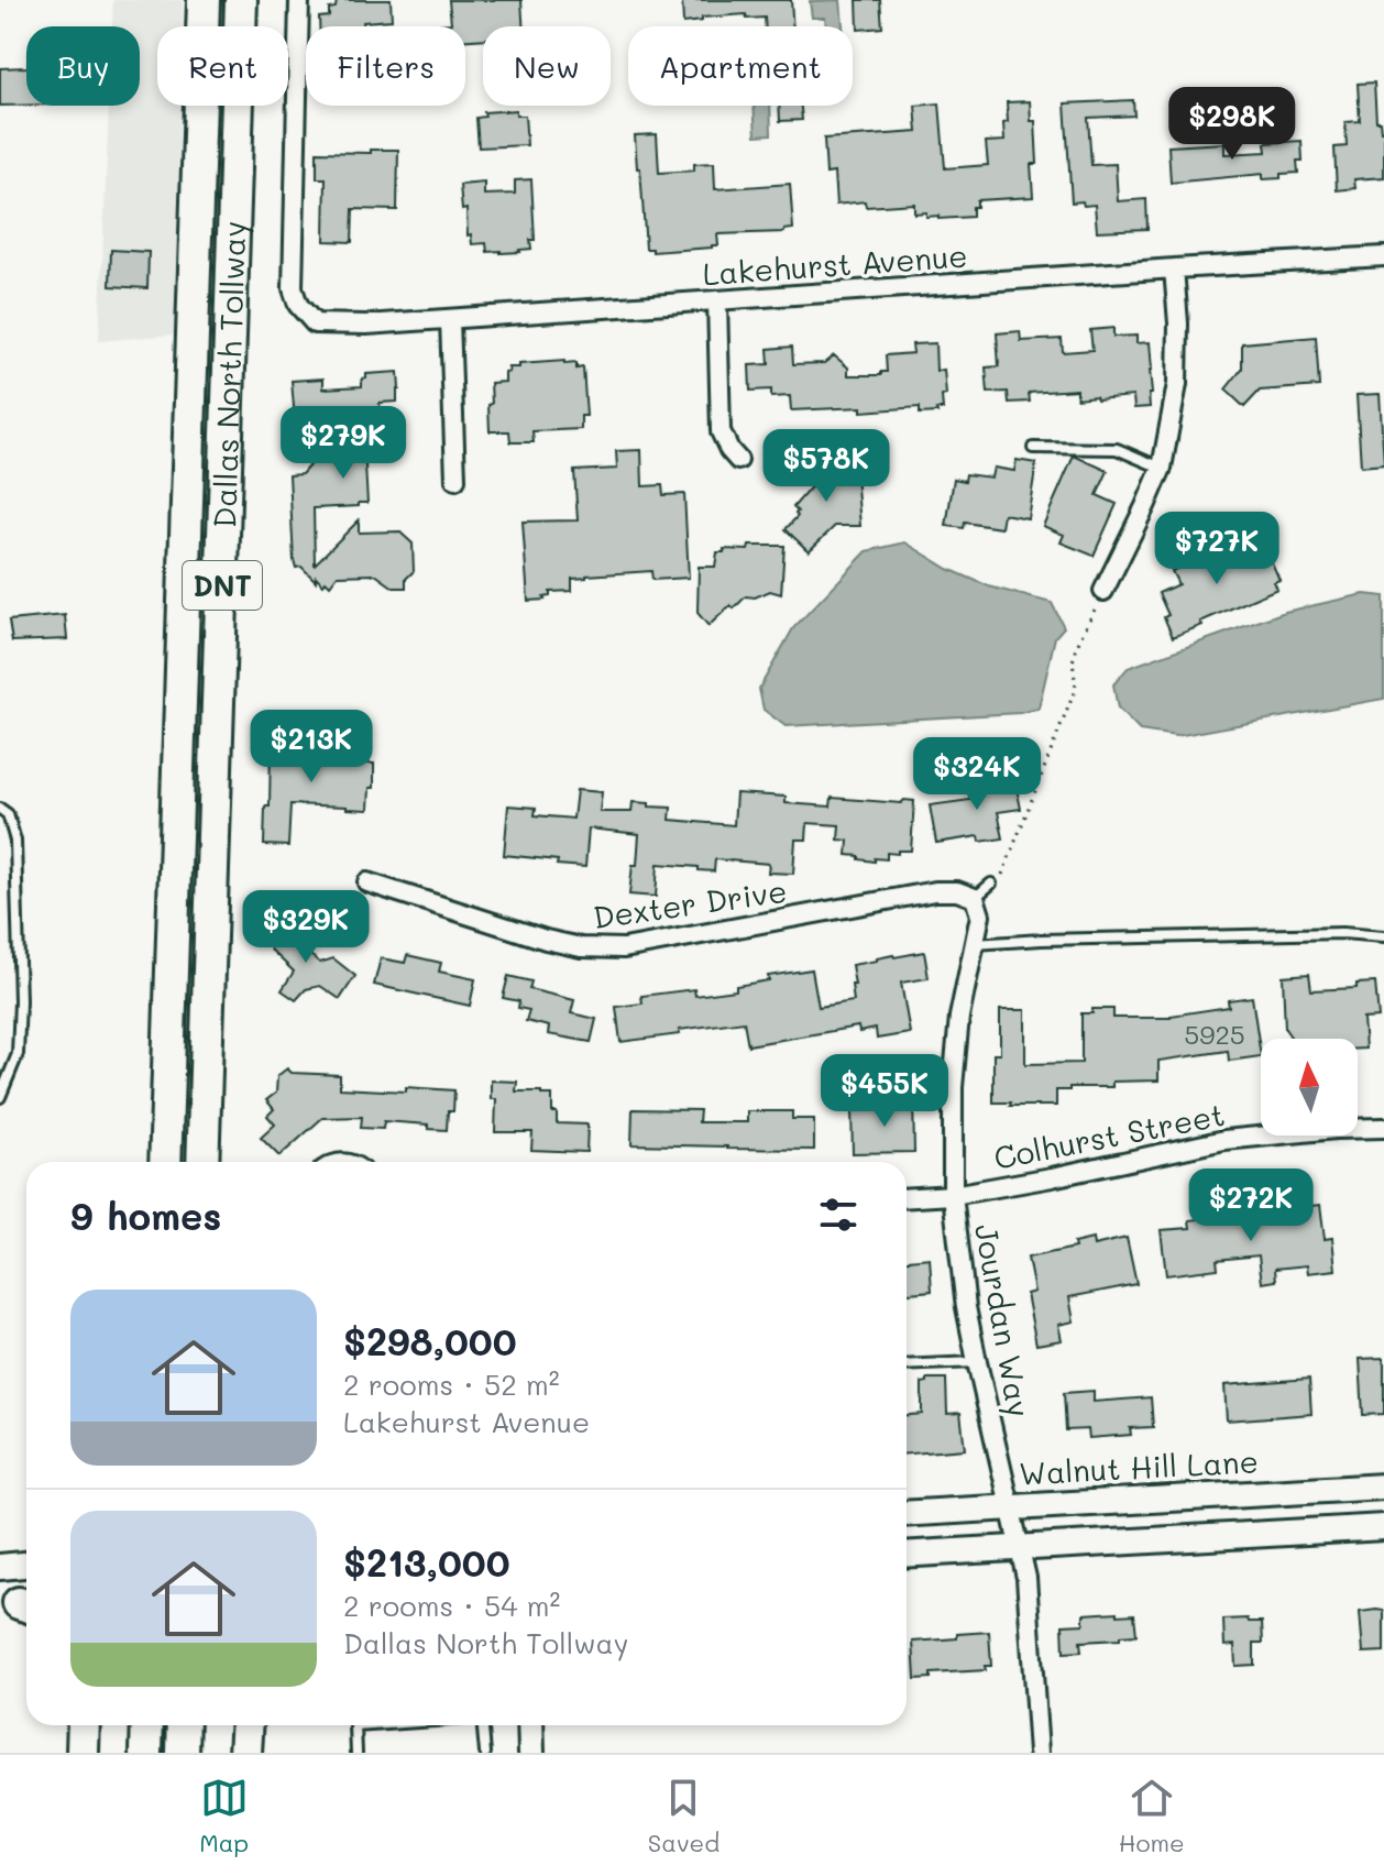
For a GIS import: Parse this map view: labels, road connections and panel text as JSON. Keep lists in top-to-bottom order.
{
  "streets": {
    "highway": ["Dallas North Tollway", "DNT"],
    "main road": ["Walnut Hill Lane"],
    "street": [
      "Lakehurst Avenue",
      "Dexter Drive",
      "Colhurst Street",
      "Jourdan Way"
    ]
  },
  "crossings": [
    ["Dexter Drive", "Jourdan Way"],
    ["Colhurst Street", "Jourdan Way"],
    ["Jourdan Way", "Walnut Hill Lane"]
  ],
  "house_numbers": ["5925"],
  "north": "top",
  "page": {
    "chip": [
      "Buy",
      "Rent",
      "Filters",
      "New",
      "Apartment"
    ],
    "price": [
      "$298K",
      "$279K",
      "$578K",
      "$727K",
      "$213K",
      "$324K",
      "$329K",
      "$455K",
      "$272K"
    ],
    "heading": "9 homes",
    "list": [
      {
        "name": "$298,000",
        "note": "2 rooms · 52 m² · Lakehurst Avenue"
      },
      {
        "name": "$213,000",
        "note": "2 rooms · 54 m² · Dallas North Tollway"
      }
    ],
    "tabs": ["Map", "Saved", "Home"]
  }
}
